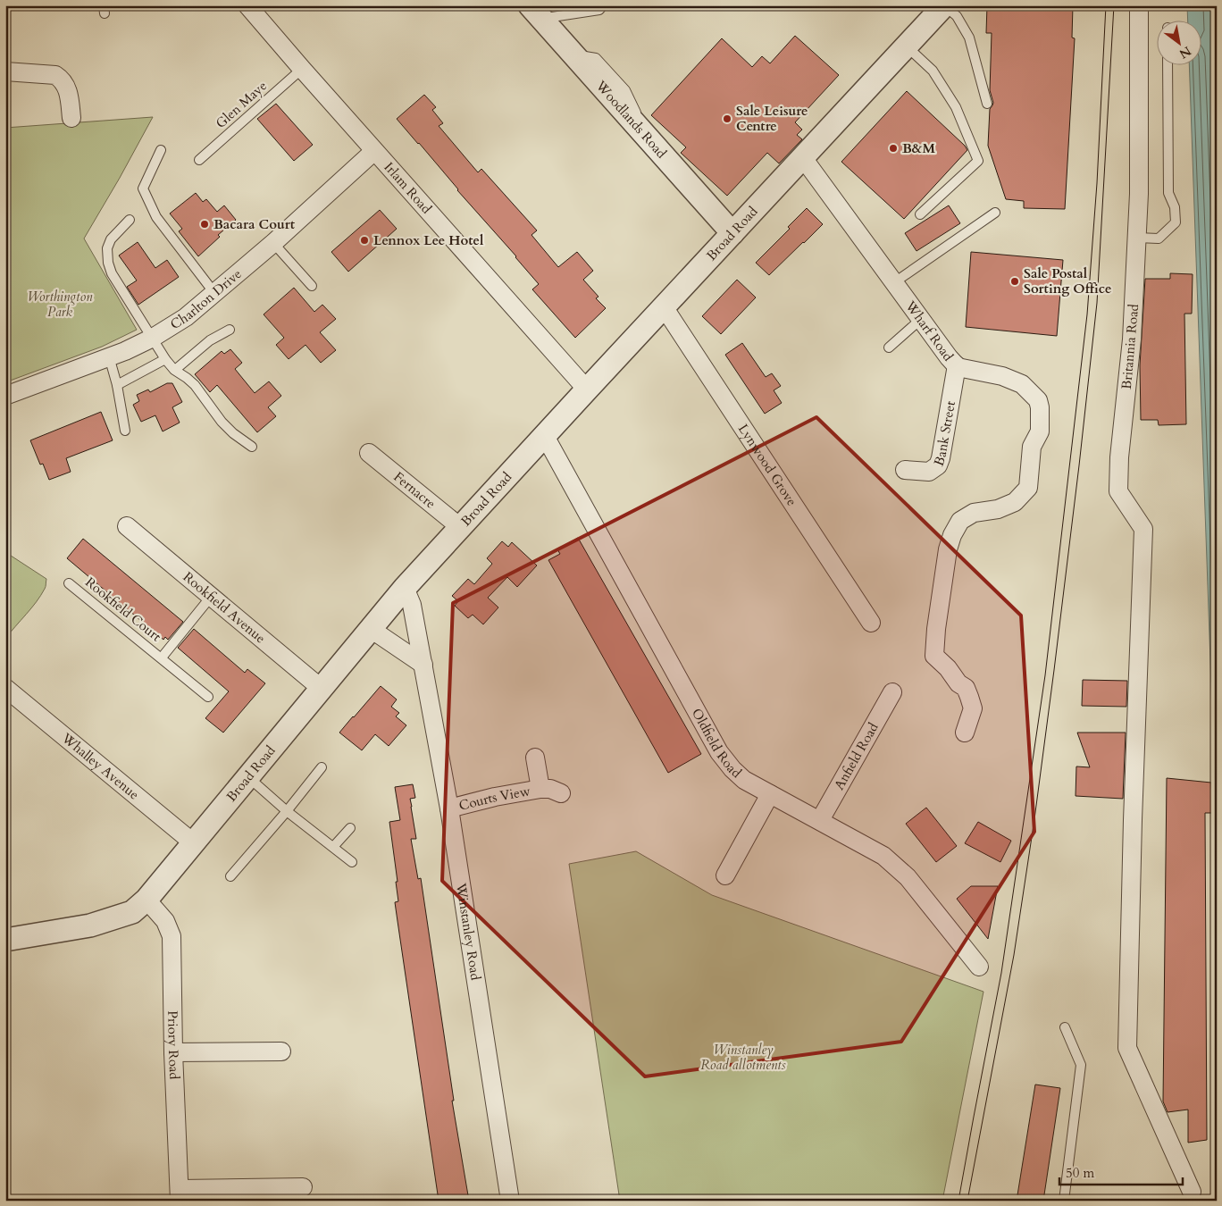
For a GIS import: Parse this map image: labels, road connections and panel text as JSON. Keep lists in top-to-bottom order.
{
  "streets": {
    "street": [
      "Woodlands Road",
      "Irlam Road",
      "Broad Road",
      "Charlton Drive",
      "Wharf Road",
      "Britannia Road",
      "Bank Street",
      "Lynwood Grove",
      "Fernacre",
      "Rookfield Avenue",
      "Oldfield Road",
      "Anfield Road",
      "Whalley Avenue",
      "Courts View",
      "Winstanley Road",
      "Priory Road"
    ],
    "lane": ["Glen Maye", "Rookfield Court"]
  },
  "crossings": [
    ["Glen Maye", "Irlam Road"],
    ["Woodlands Road", "Broad Road"],
    ["Irlam Road", "Broad Road"],
    ["Irlam Road", "Charlton Drive"],
    ["Broad Road", "Wharf Road"],
    ["Broad Road", "Lynwood Grove"],
    ["Broad Road", "Fernacre"],
    ["Broad Road", "Rookfield Avenue"],
    ["Broad Road", "Oldfield Road"],
    ["Broad Road", "Whalley Avenue"],
    ["Broad Road", "Winstanley Road"],
    ["Broad Road", "Priory Road"],
    ["Wharf Road", "Bank Street"],
    ["Rookfield Avenue", "Rookfield Court"],
    ["Oldfield Road", "Anfield Road"],
    ["Courts View", "Winstanley Road"]
  ],
  "parks": ["Worthington Park", "Winstanley Road allotments"],
  "places": [
    "Sale Leisure Centre",
    "B&M",
    "Bacara Court",
    "Lennox Lee Hotel",
    "Sale Postal Sorting Office"
  ],
  "scale_bar": "50 m",
  "north": "bottom right"
}
